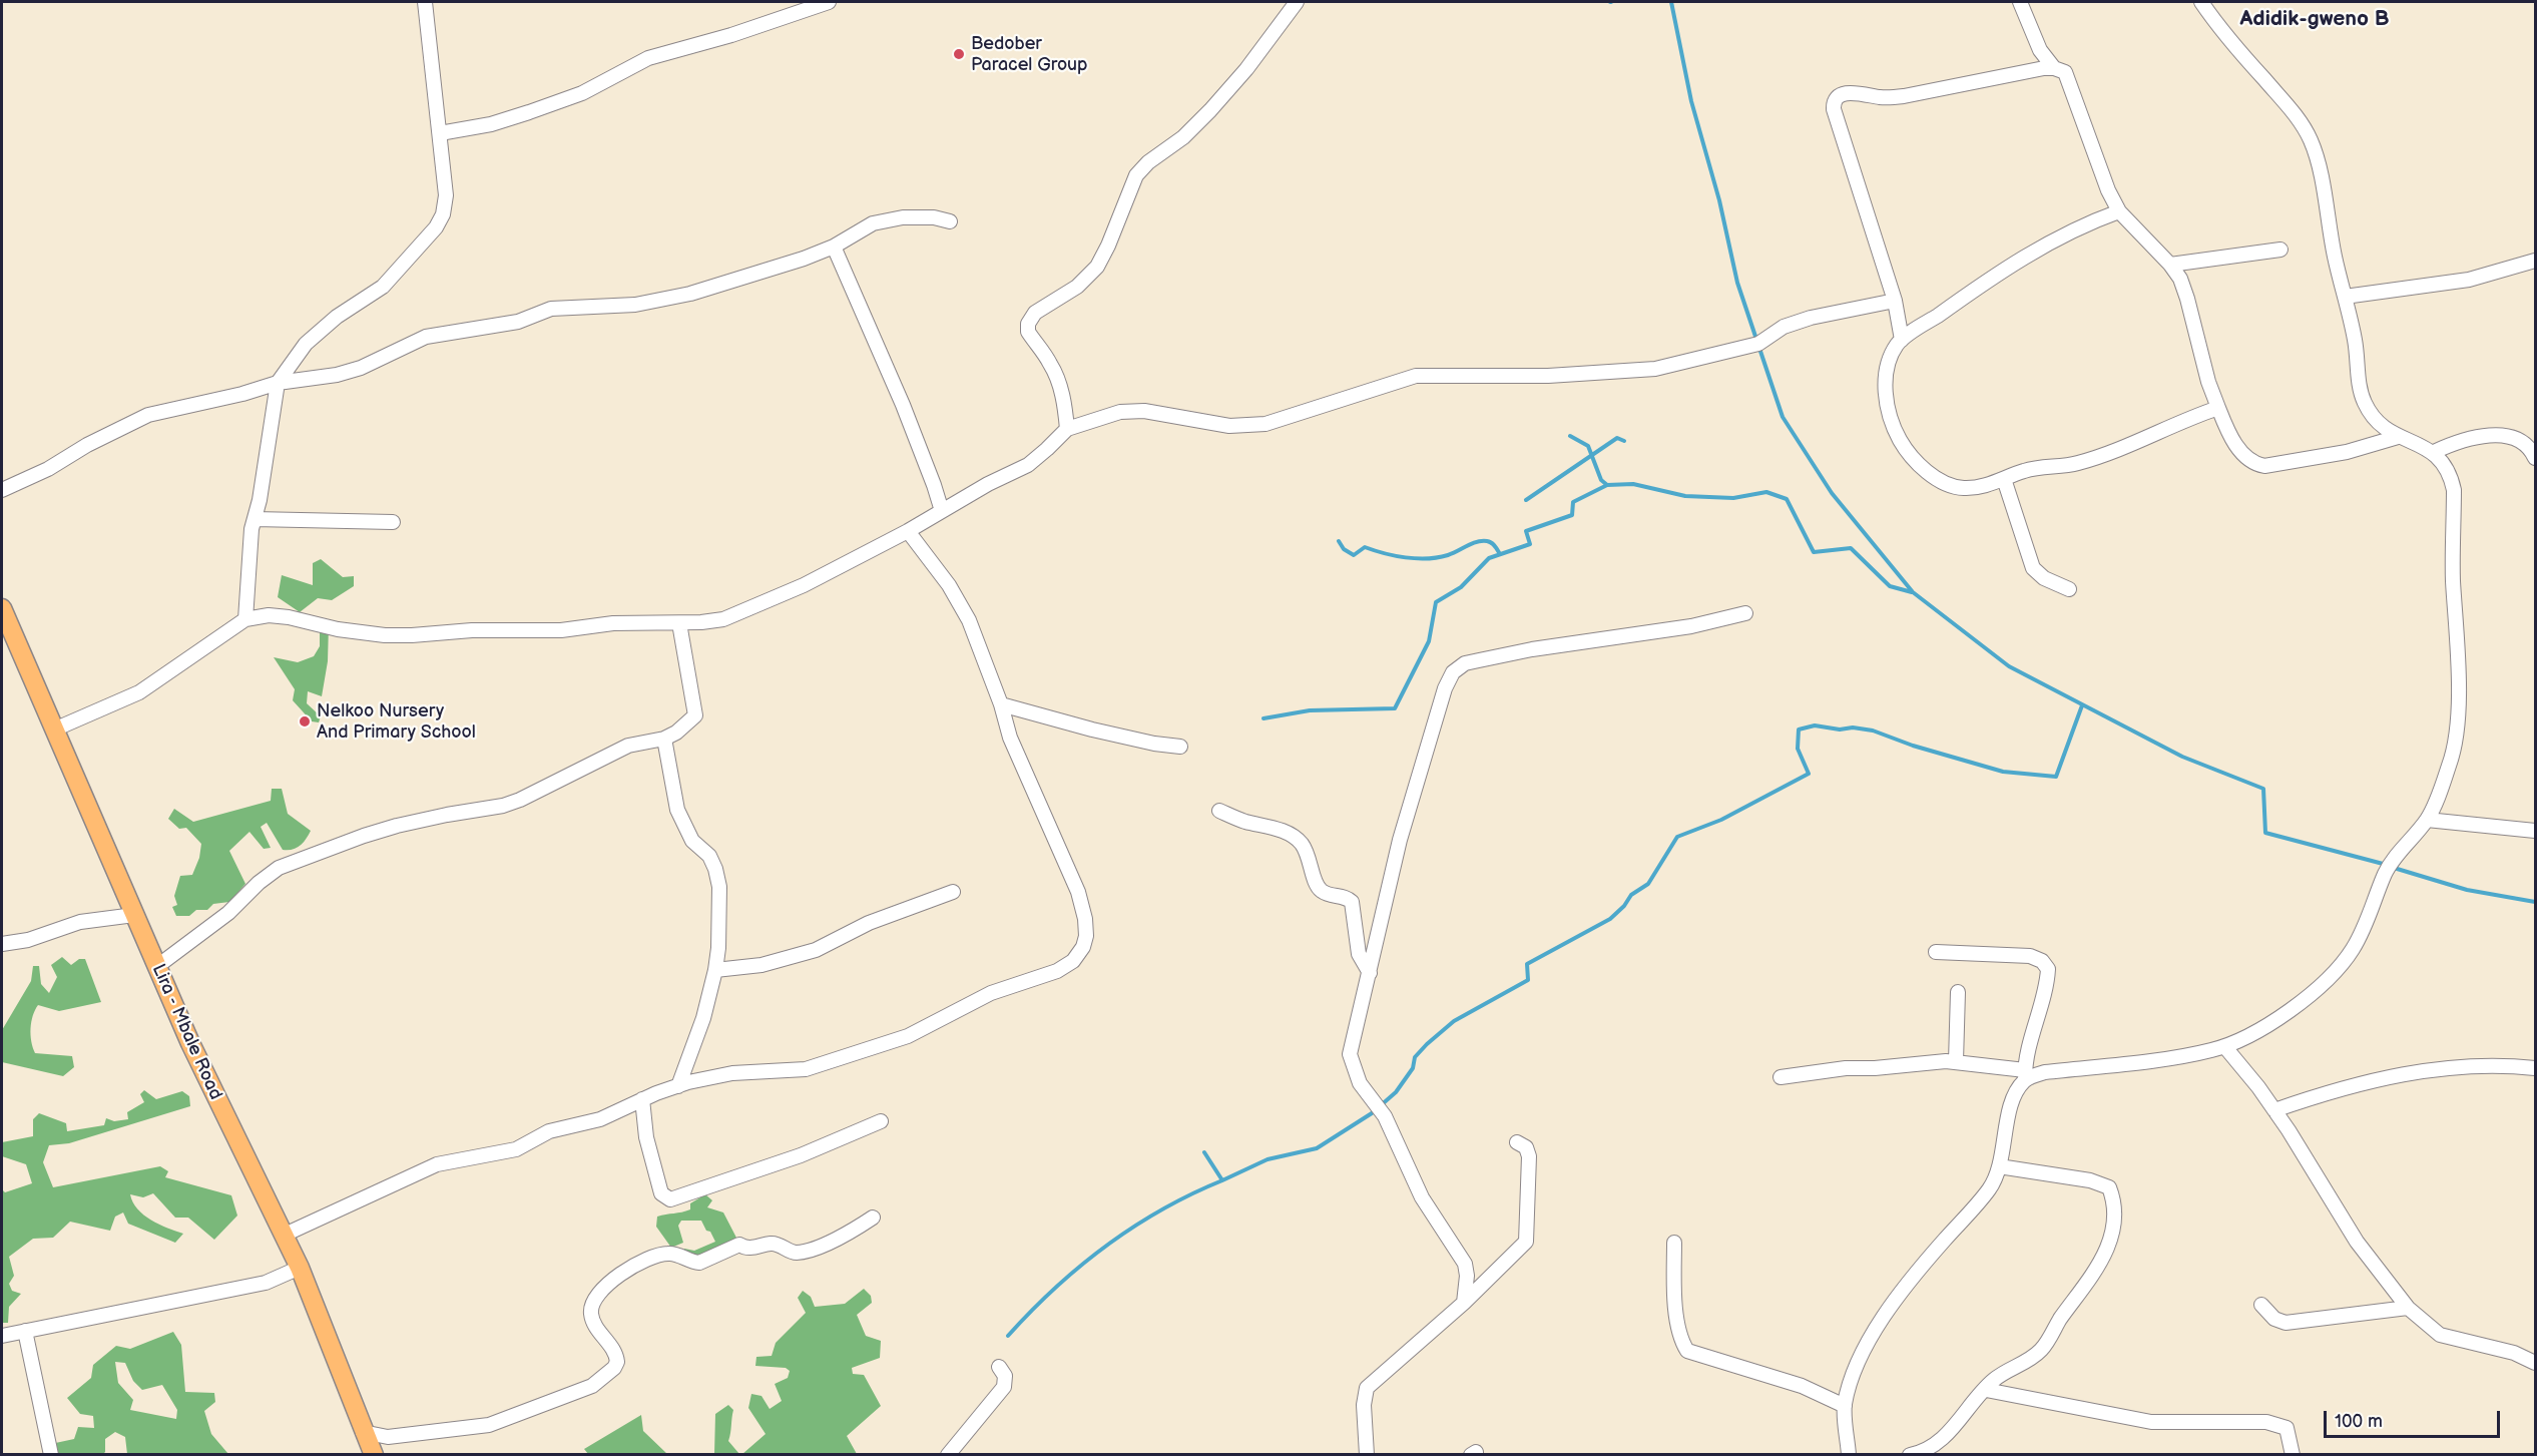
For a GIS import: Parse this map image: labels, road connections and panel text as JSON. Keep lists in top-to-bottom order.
{
  "streets": {
    "main road": ["Lira - Mbale Road"]
  },
  "districts": ["Adidik-gweno B"],
  "places": ["Bedober Paracel Group", "Nelkoo Nursery And Primary School"],
  "scale_bar": "100 m"
}
